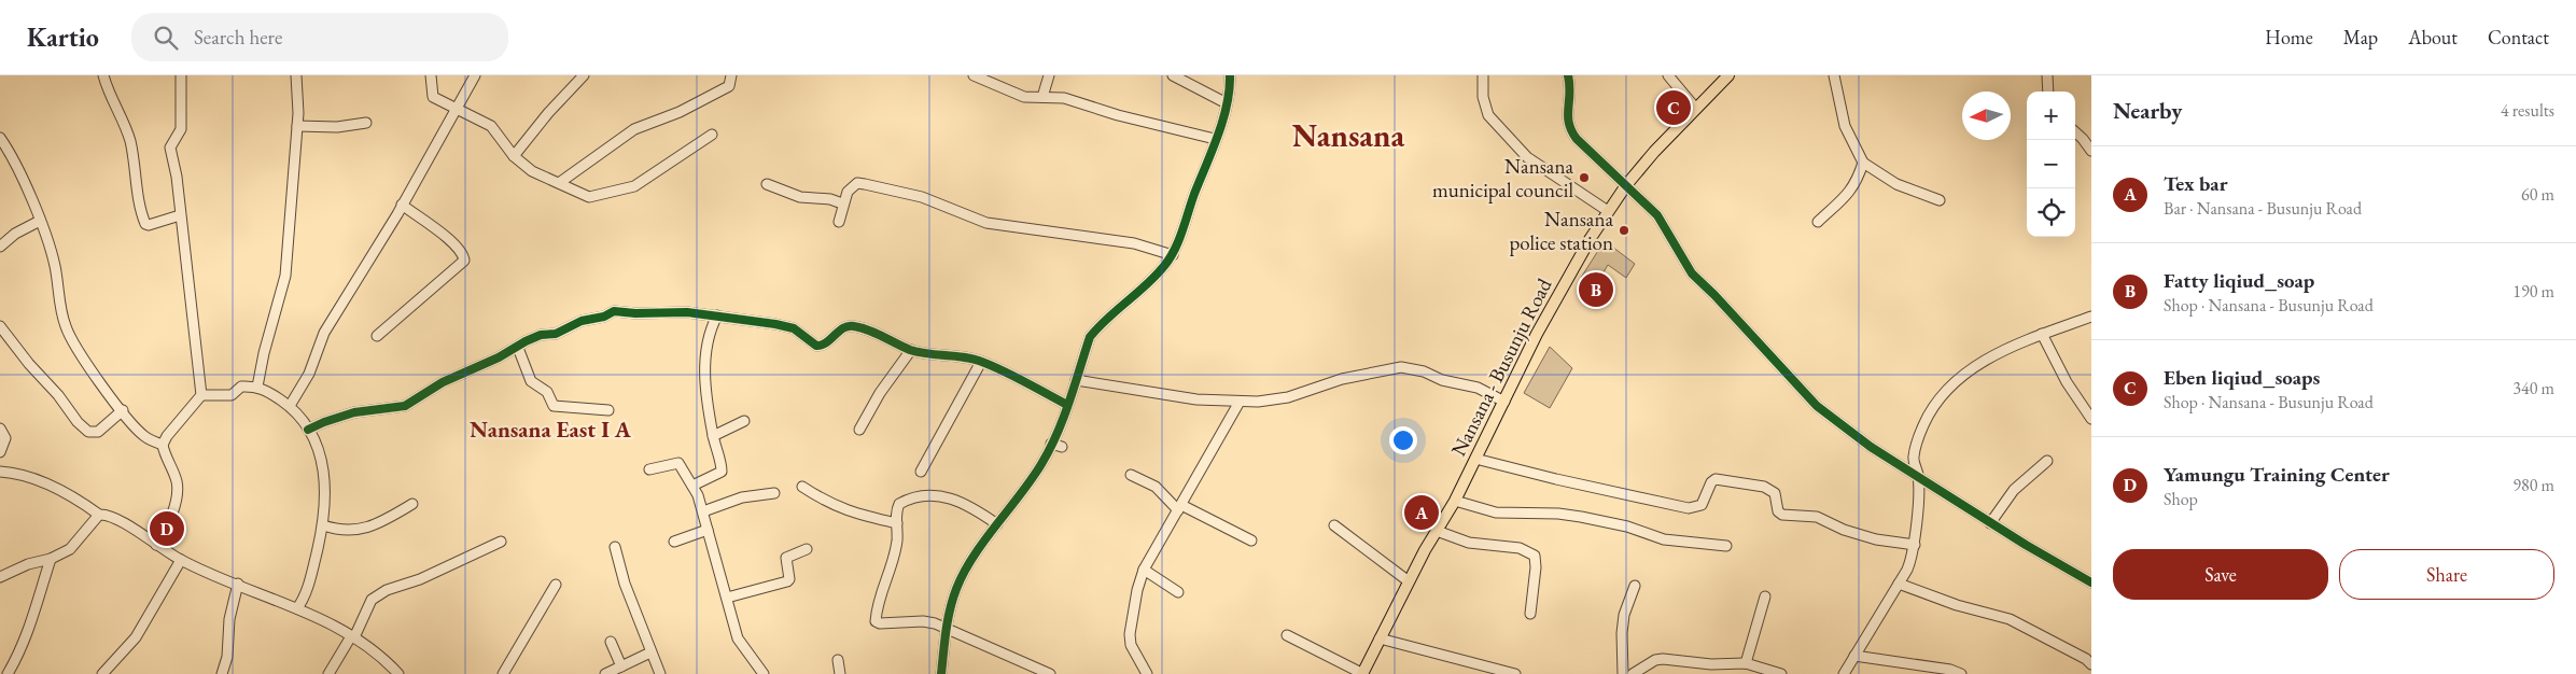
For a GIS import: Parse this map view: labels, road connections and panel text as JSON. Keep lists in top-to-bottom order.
{
  "streets": {
    "main road": ["Nansana - Busunju Road"]
  },
  "districts": ["Nansana", "Nansana East I A"],
  "places": ["Nansana municipal council", "Nansana police station"],
  "north": "left",
  "page": {
    "header": "Kartio",
    "search": "Search here",
    "nav": [
      "Home",
      "Map",
      "About",
      "Contact"
    ],
    "heading": ["Nearby", "4 results"],
    "pins": [
      "C",
      "B",
      "A",
      "D"
    ],
    "map_buttons": ["+", "−"],
    "list": [
      {
        "mark": "A",
        "name": "Tex bar",
        "note": "Bar · Nansana - Busunju Road",
        "value": "60 m"
      },
      {
        "mark": "B",
        "name": "Fatty liqiud_soap",
        "note": "Shop · Nansana - Busunju Road",
        "value": "190 m"
      },
      {
        "mark": "C",
        "name": "Eben liqiud_soaps",
        "note": "Shop · Nansana - Busunju Road",
        "value": "340 m"
      },
      {
        "mark": "D",
        "name": "Yamungu Training Center",
        "note": "Shop",
        "value": "980 m"
      }
    ],
    "buttons": ["Save", "Share"]
  }
}
